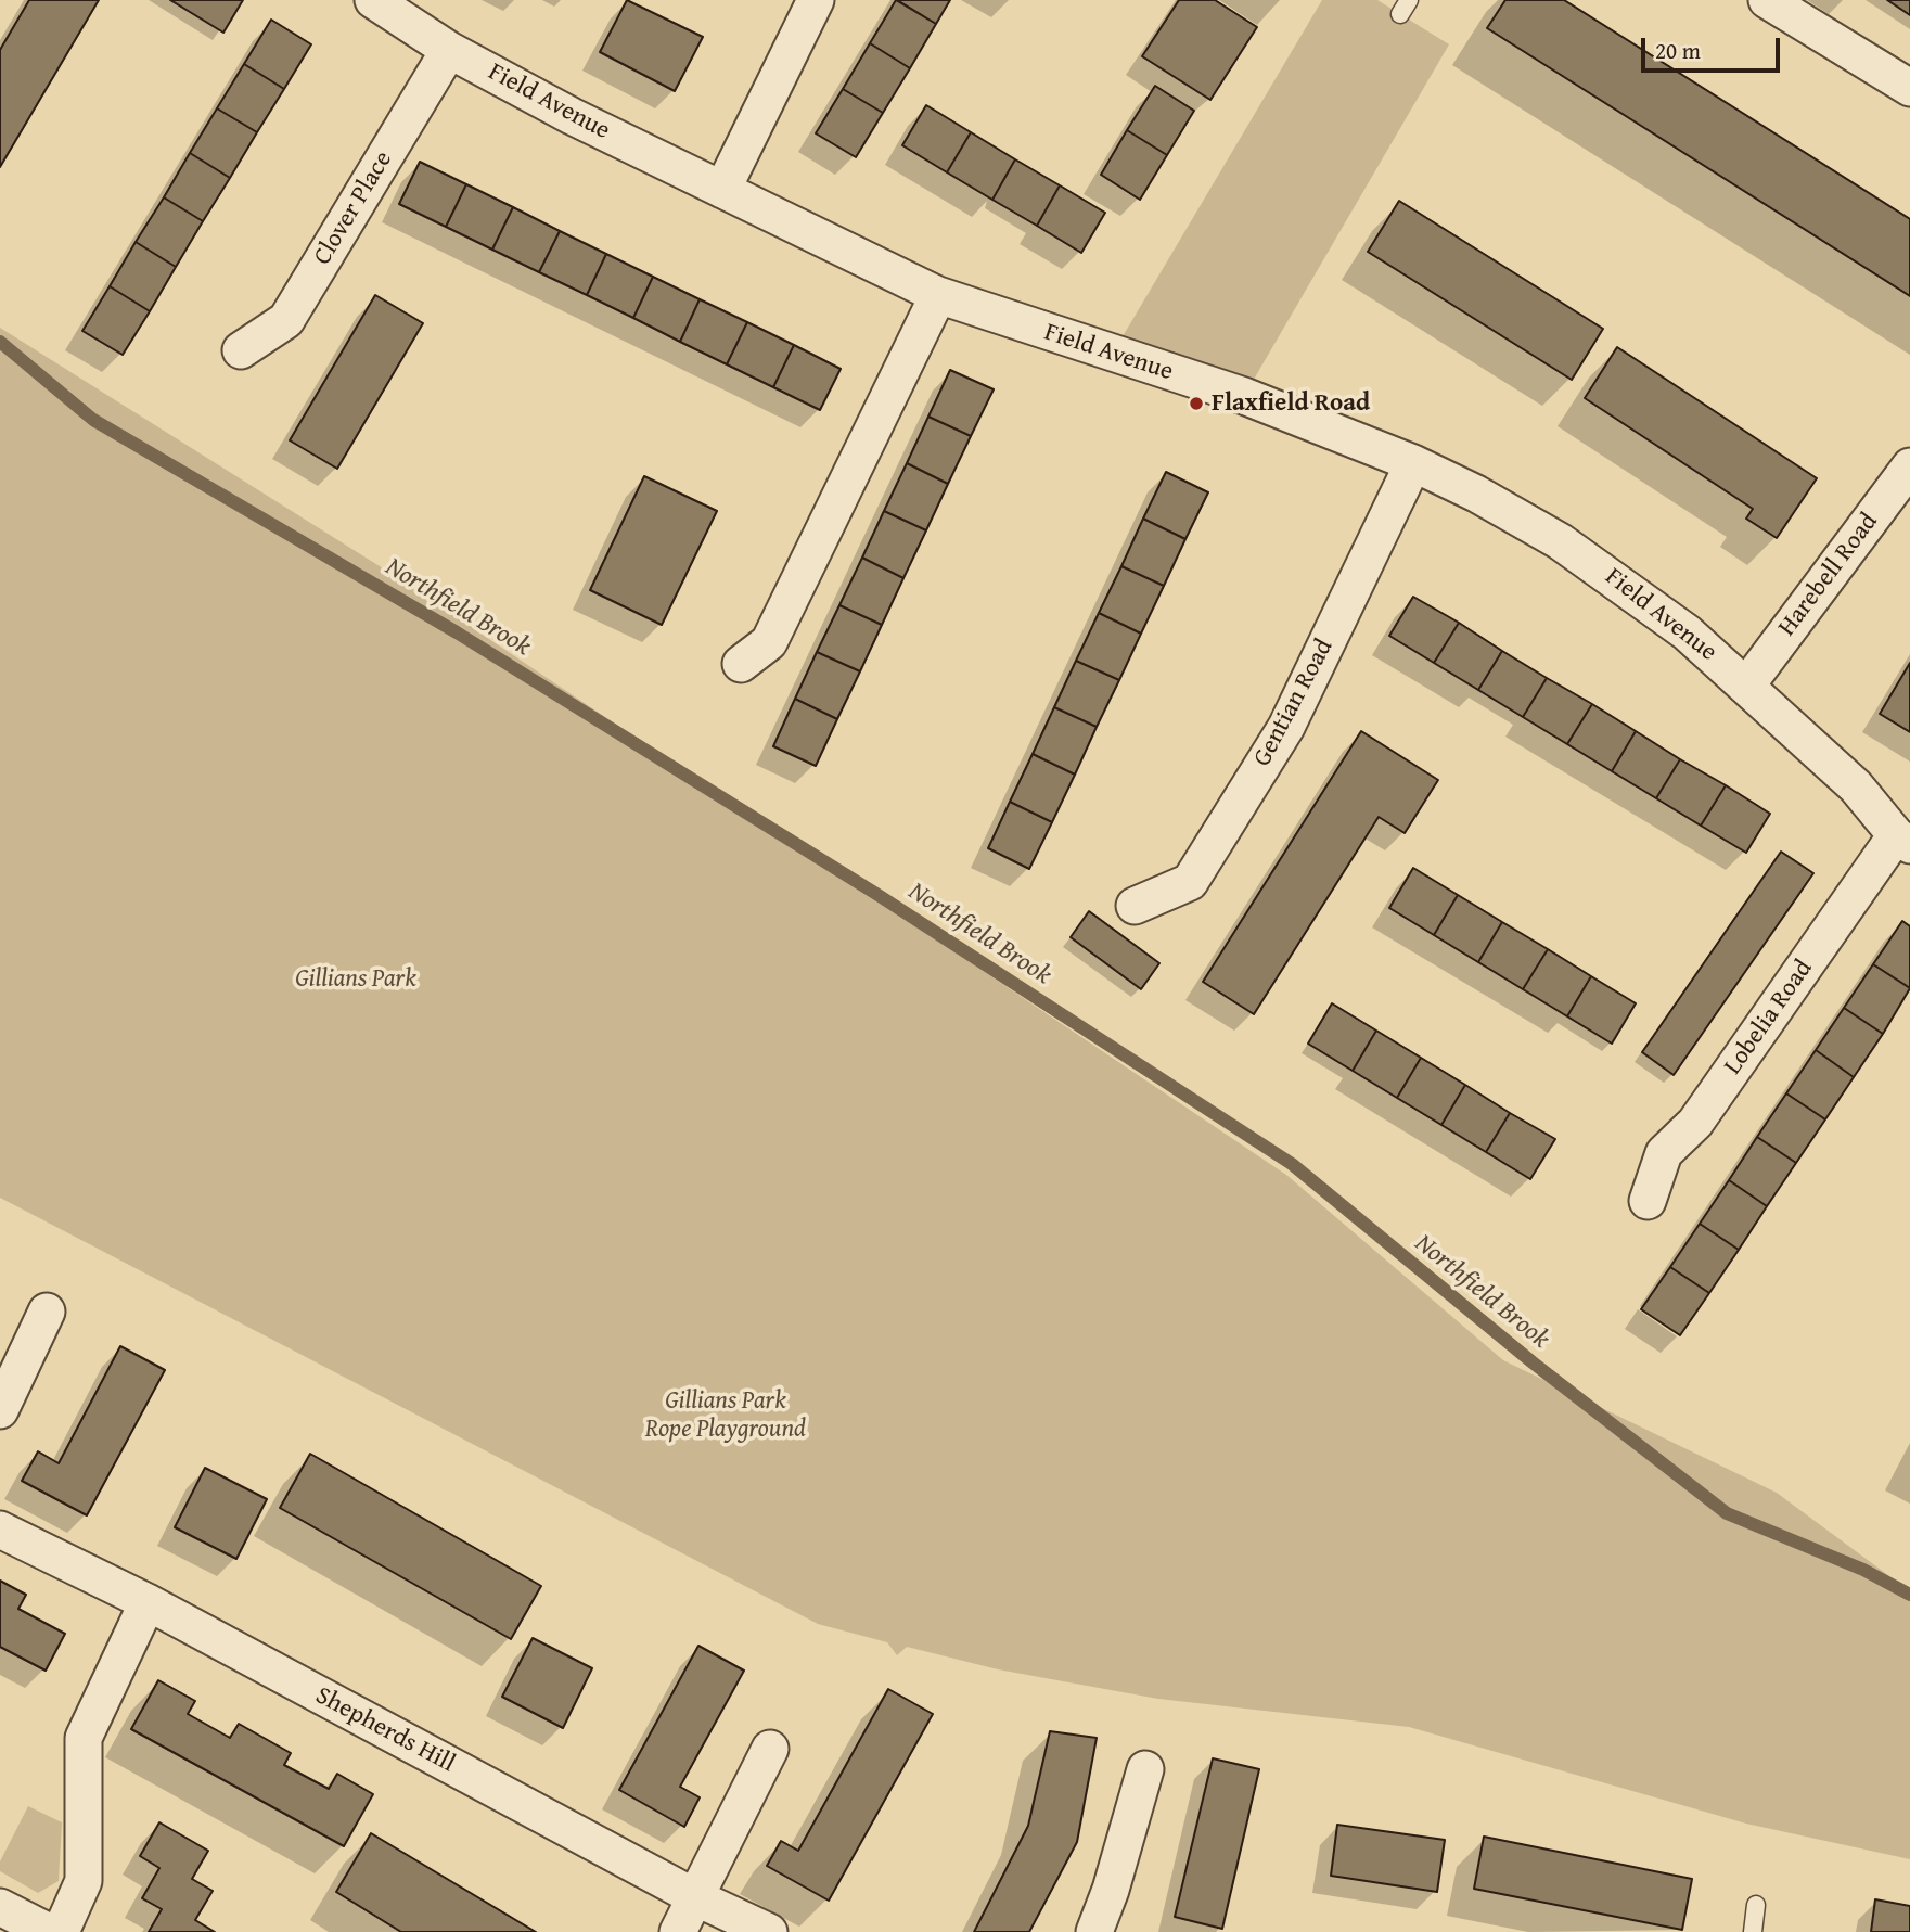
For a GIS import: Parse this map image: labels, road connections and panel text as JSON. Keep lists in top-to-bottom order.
{
  "streets": {
    "street": [
      "Field Avenue",
      "Clover Place",
      "Harebell Road",
      "Gentian Road",
      "Lobelia Road",
      "Shepherds Hill"
    ]
  },
  "crossings": [
    ["Field Avenue", "Clover Place"],
    ["Field Avenue", "Harebell Road"],
    ["Field Avenue", "Gentian Road"],
    ["Field Avenue", "Lobelia Road"]
  ],
  "water": ["Northfield Brook"],
  "parks": ["Gillians Park", "Gillians Park Rope Playground"],
  "places": ["Flaxfield Road"],
  "scale_bar": "20 m"
}
